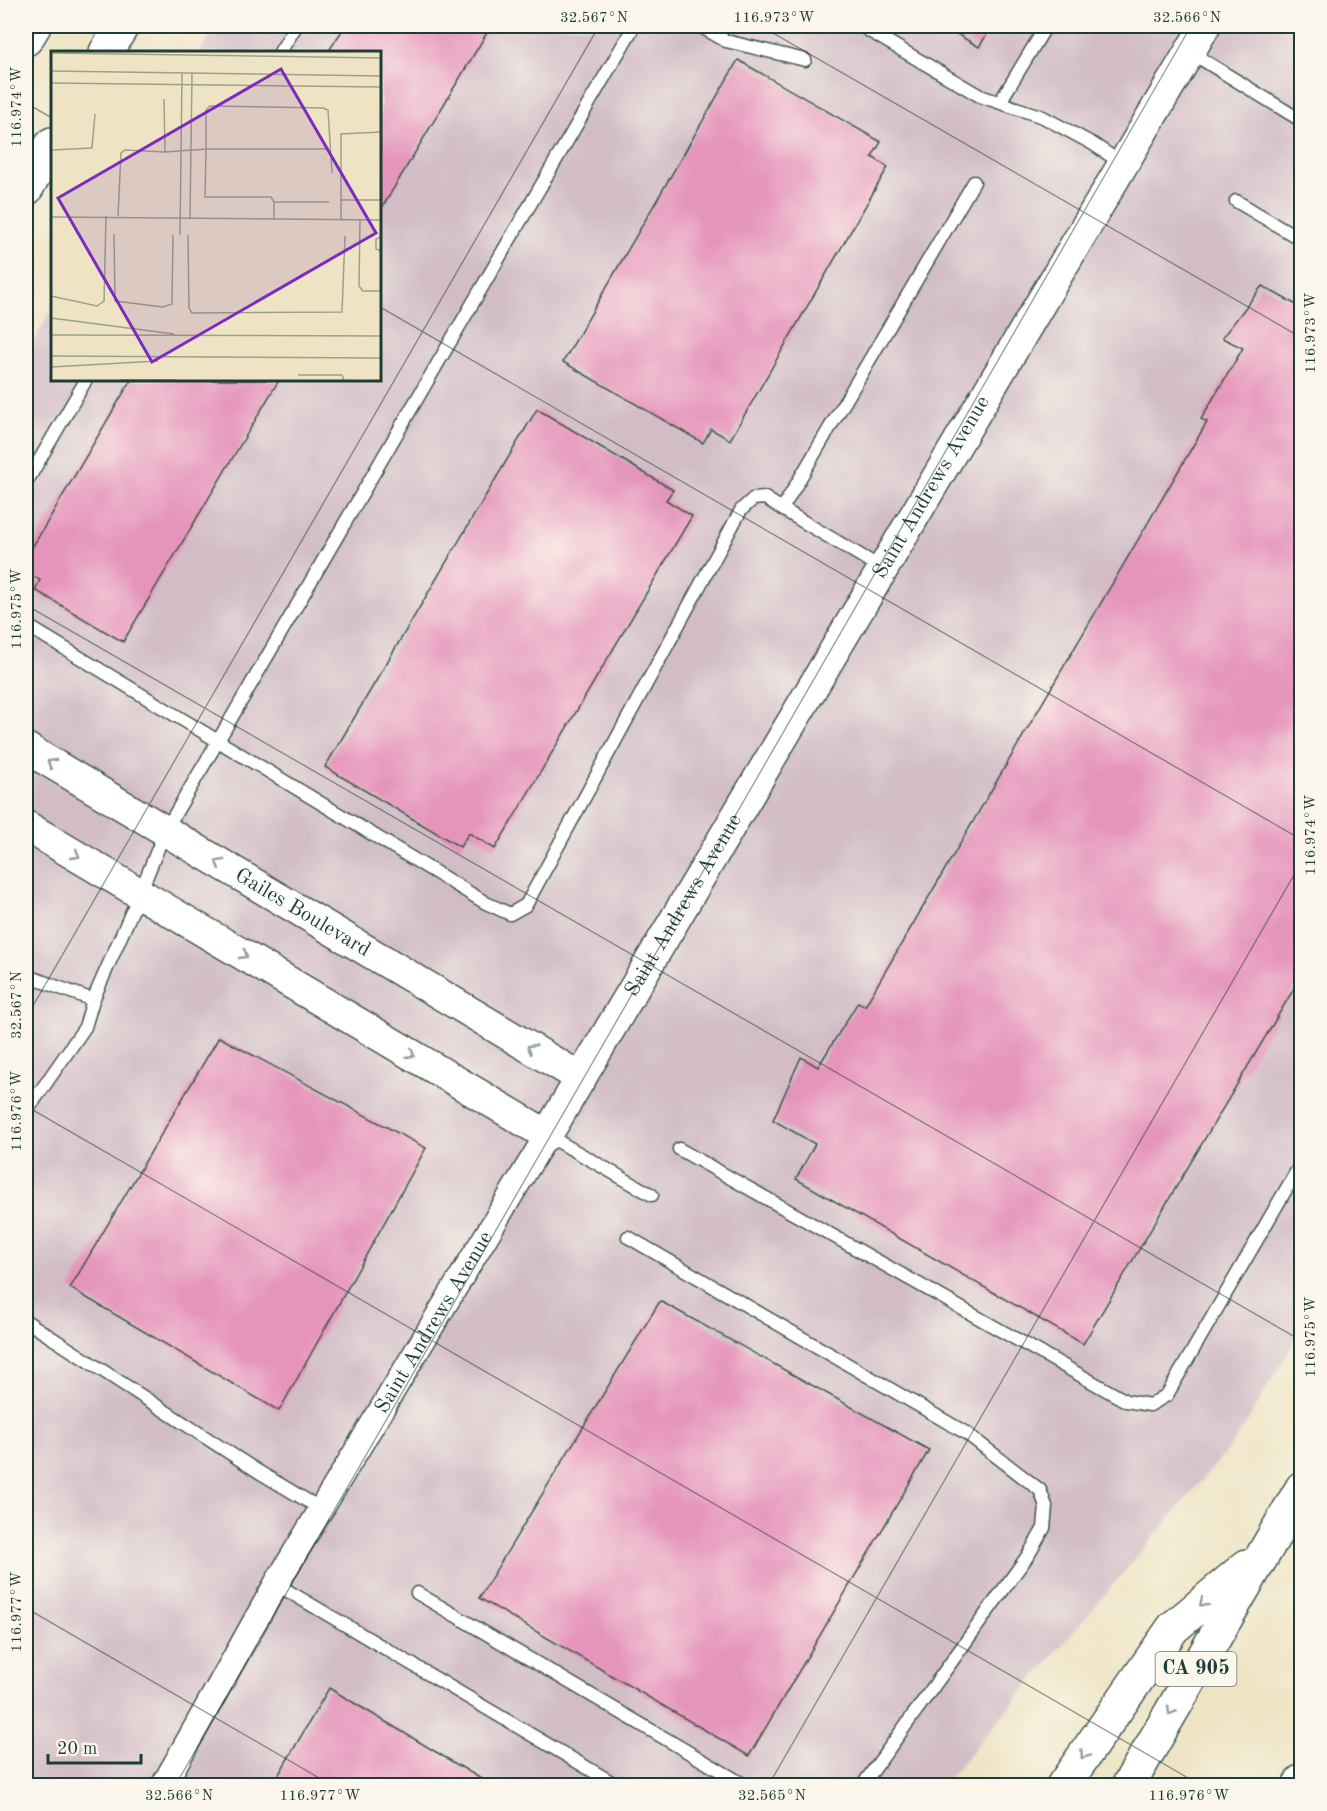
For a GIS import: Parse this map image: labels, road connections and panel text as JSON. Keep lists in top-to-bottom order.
{
  "streets": {
    "main road": ["CA 905"],
    "street": ["Saint Andrews Avenue", "Gailes Boulevard"]
  },
  "crossings": [
    ["Saint Andrews Avenue", "Gailes Boulevard"]
  ],
  "scale_bar": "20 m",
  "coordinates": [
    "32.567°N",
    "116.973°W",
    "32.566°N",
    "116.974°W",
    "116.975°W",
    "116.976°W",
    "116.977°W",
    "32.565°N"
  ]
}
